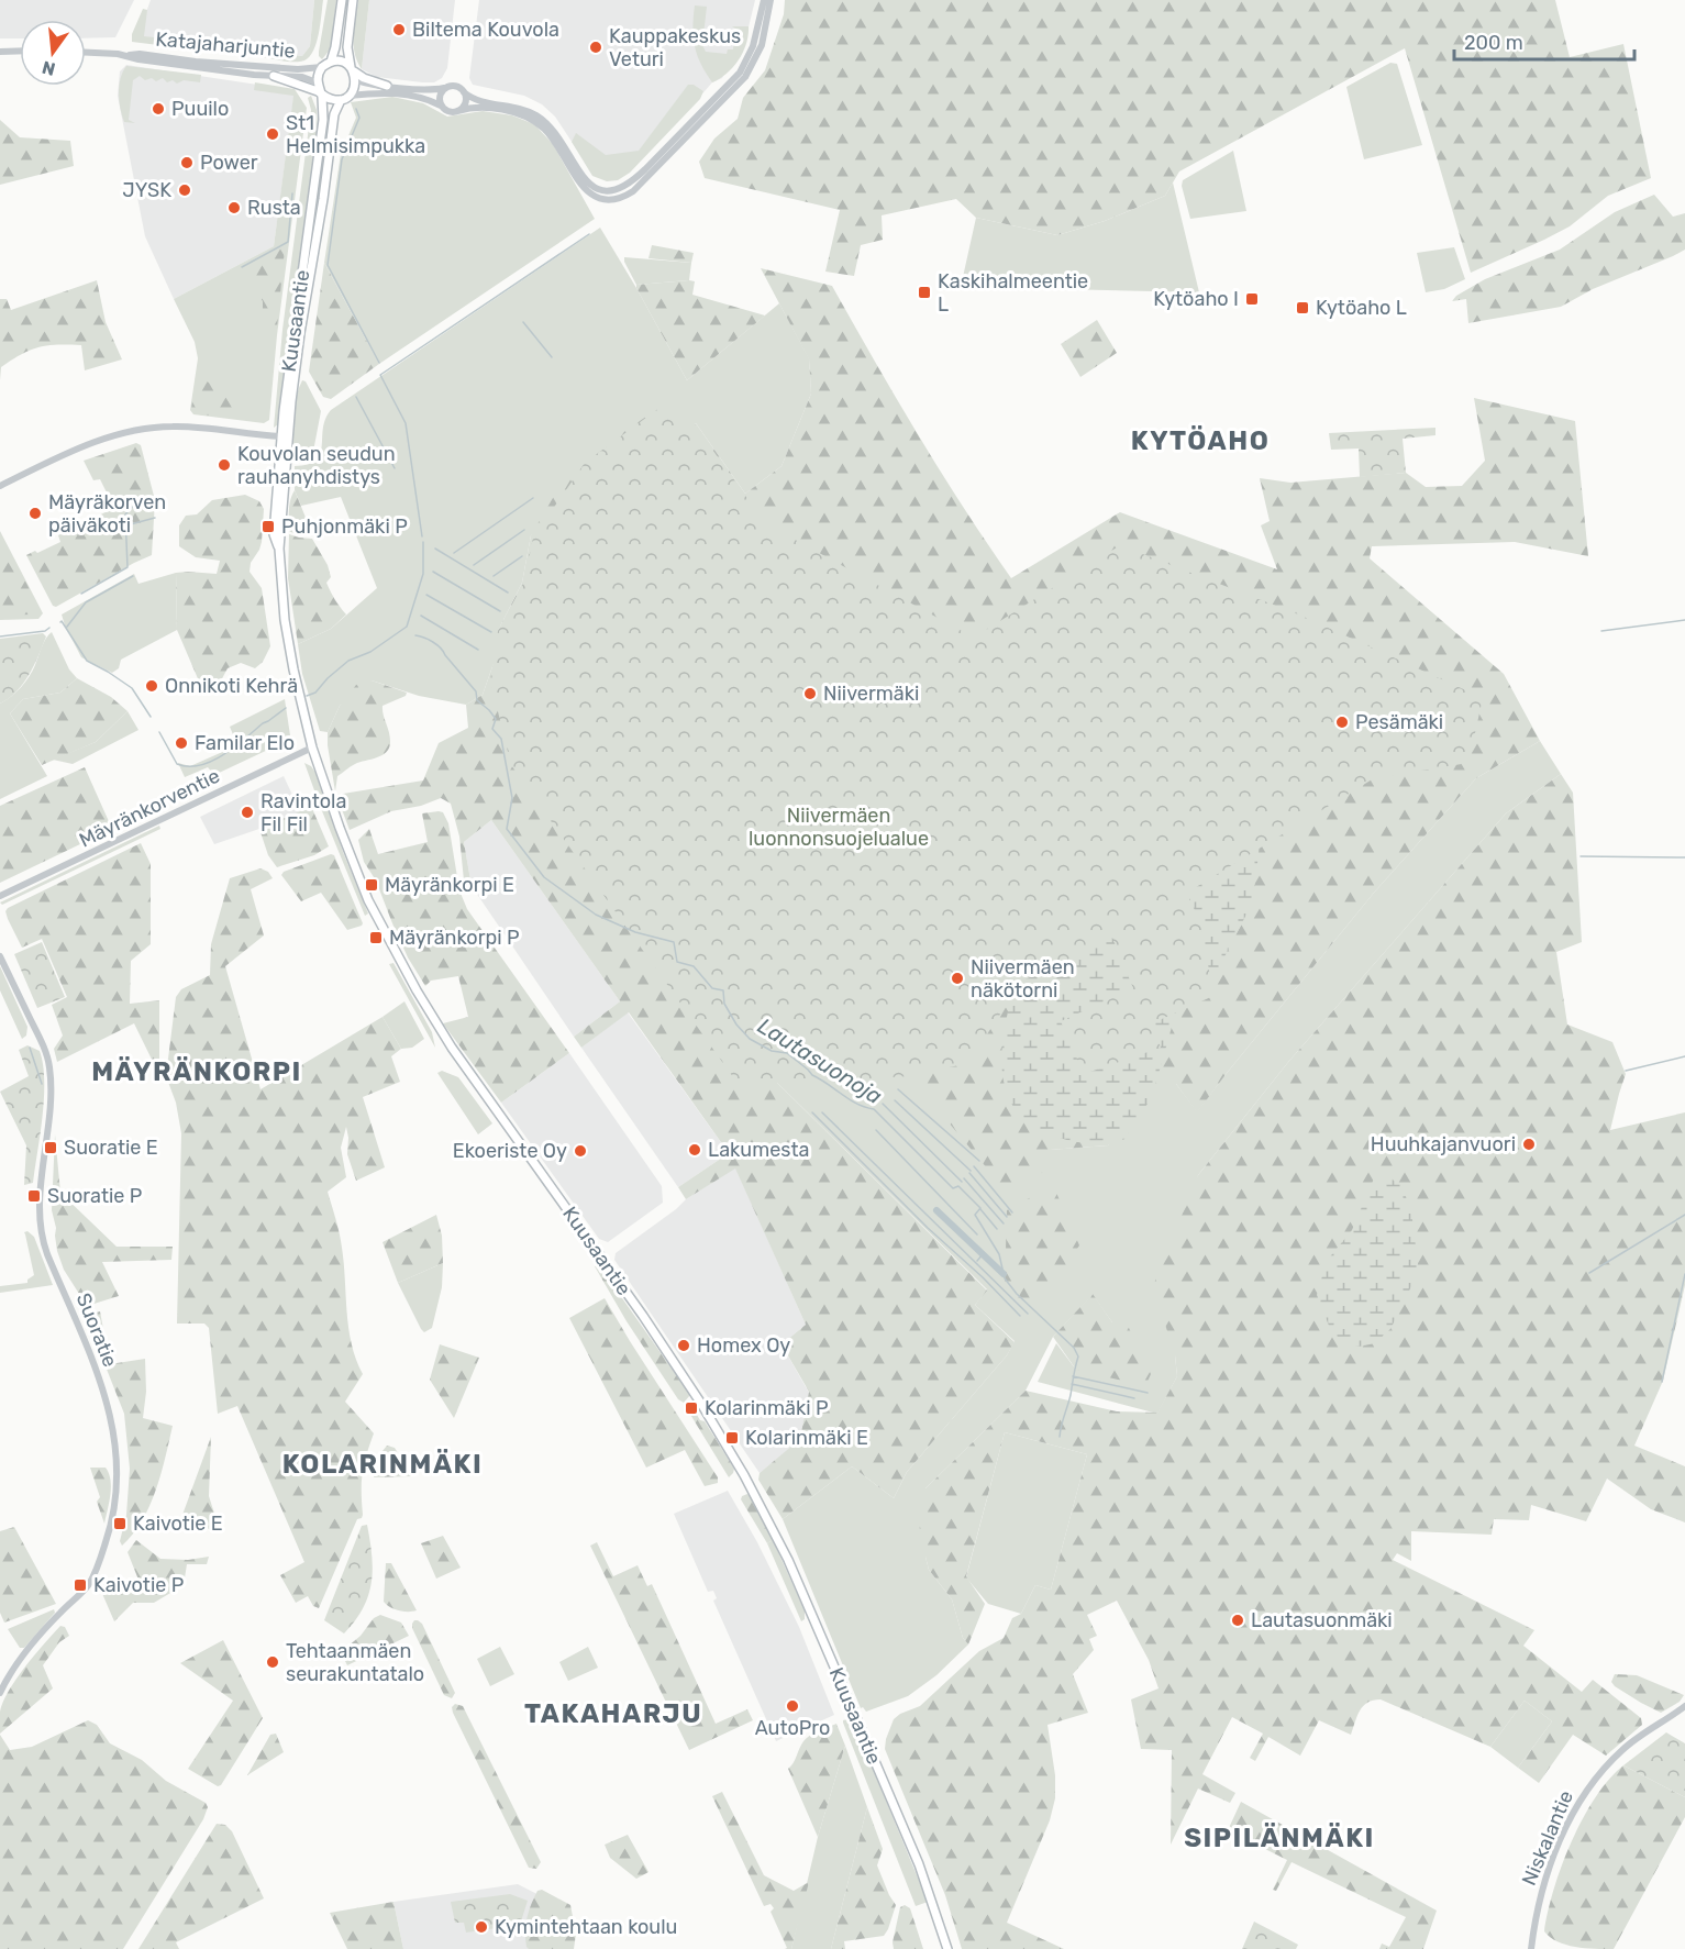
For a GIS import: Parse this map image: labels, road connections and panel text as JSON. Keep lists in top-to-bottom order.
{
  "streets": {
    "main road": ["Kuusaantie"],
    "street": [
      "Katajaharjuntie",
      "Mäyränkorventie",
      "Suoratie",
      "Niskalantie"
    ]
  },
  "crossings": [
    ["Katajaharjuntie", "Kuusaantie"],
    ["Kuusaantie", "Mäyränkorventie"]
  ],
  "districts": [
    "KYTÖAHO",
    "MÄYRÄNKORPI",
    "KOLARINMÄKI",
    "TAKAHARJU",
    "SIPILÄNMÄKI"
  ],
  "water": ["Lautasuonoja"],
  "parks": ["Niivermäen luonnonsuojelualue"],
  "places": {
    "other": [
      "Biltema Kouvola",
      "Kauppakeskus Veturi",
      "Puuilo",
      "St1 Helmisimpukka",
      "Power",
      "JYSK",
      "Rusta",
      "Kouvolan seudun rauhanyhdistys",
      "Mäyräkorven päiväkoti",
      "Onnikoti Kehrä",
      "Niivermäki",
      "Pesämäki",
      "Familar Elo",
      "Ravintola Fil Fil",
      "Niivermäen näkötorni",
      "Huuhkajanvuori",
      "Lakumesta",
      "Ekoeriste Oy",
      "Homex Oy",
      "Lautasuonmäki",
      "Tehtaanmäen seurakuntatalo",
      "AutoPro",
      "Kymintehtaan koulu"
    ],
    "transit": [
      "Kaskihalmeentie L",
      "Kytöaho I",
      "Kytöaho L",
      "Puhjonmäki P",
      "Mäyränkorpi E",
      "Mäyränkorpi P",
      "Suoratie E",
      "Suoratie P",
      "Kolarinmäki P",
      "Kolarinmäki E",
      "Kaivotie E",
      "Kaivotie P"
    ]
  },
  "scale_bar": "200 m",
  "north": "bottom"
}
